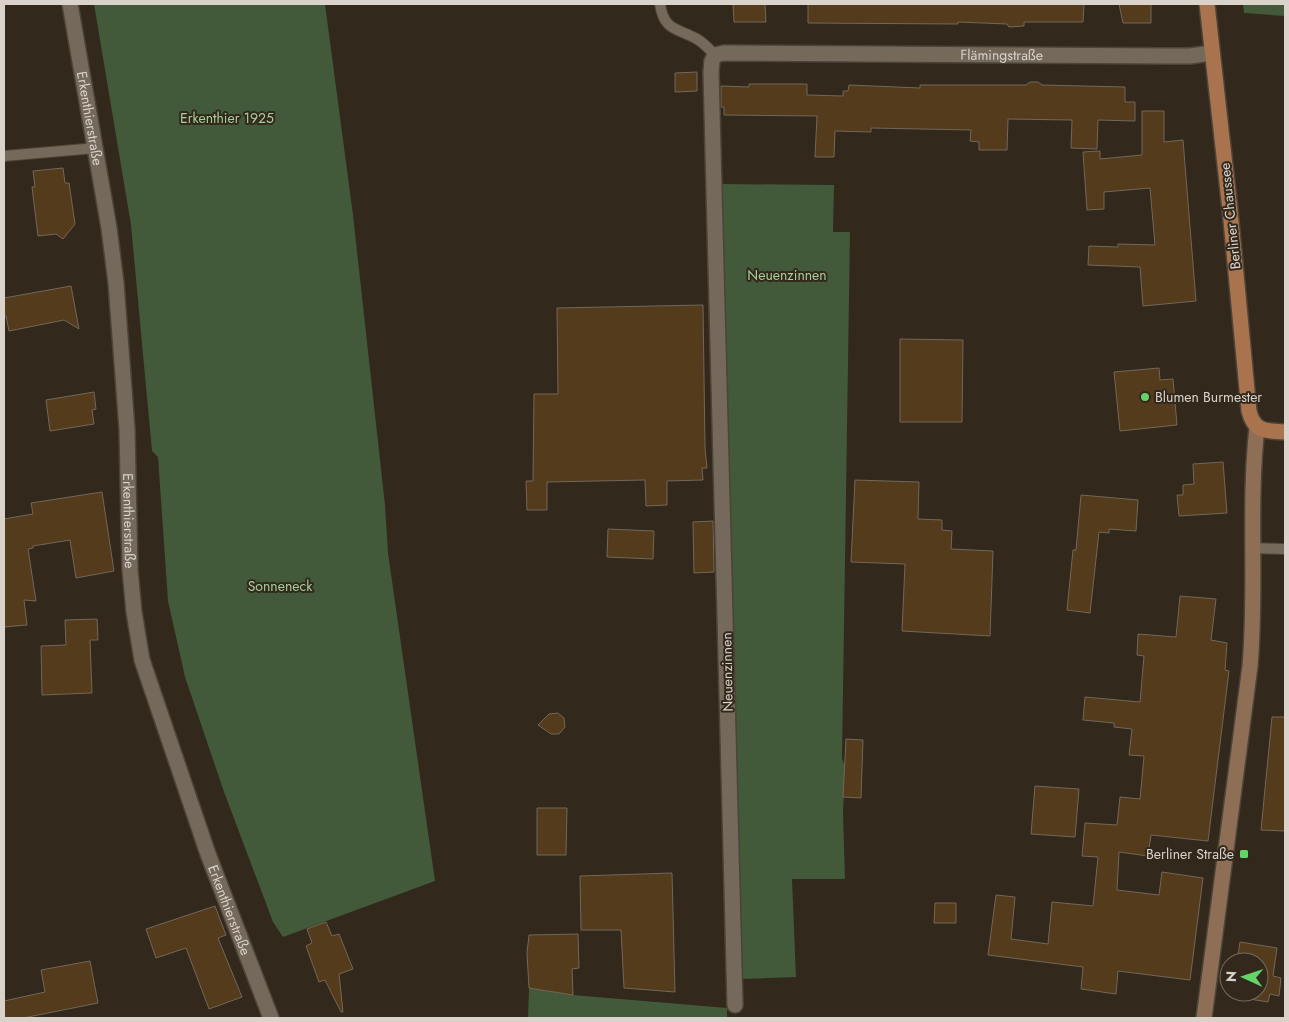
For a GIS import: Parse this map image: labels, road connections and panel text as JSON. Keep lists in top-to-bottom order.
{
  "streets": {
    "main road": ["Berliner Chaussee"],
    "street": ["Flämingstraße", "Erkenthierstraße", "Neuenzinnen"]
  },
  "crossings": [
    ["Flämingstraße", "Berliner Chaussee"],
    ["Flämingstraße", "Neuenzinnen"]
  ],
  "parks": ["Erkenthier 1925", "Neuenzinnen", "Sonneneck"],
  "places": {
    "other": ["Blumen Burmester"],
    "transit": ["Berliner Straße"]
  },
  "north": "left"
}
